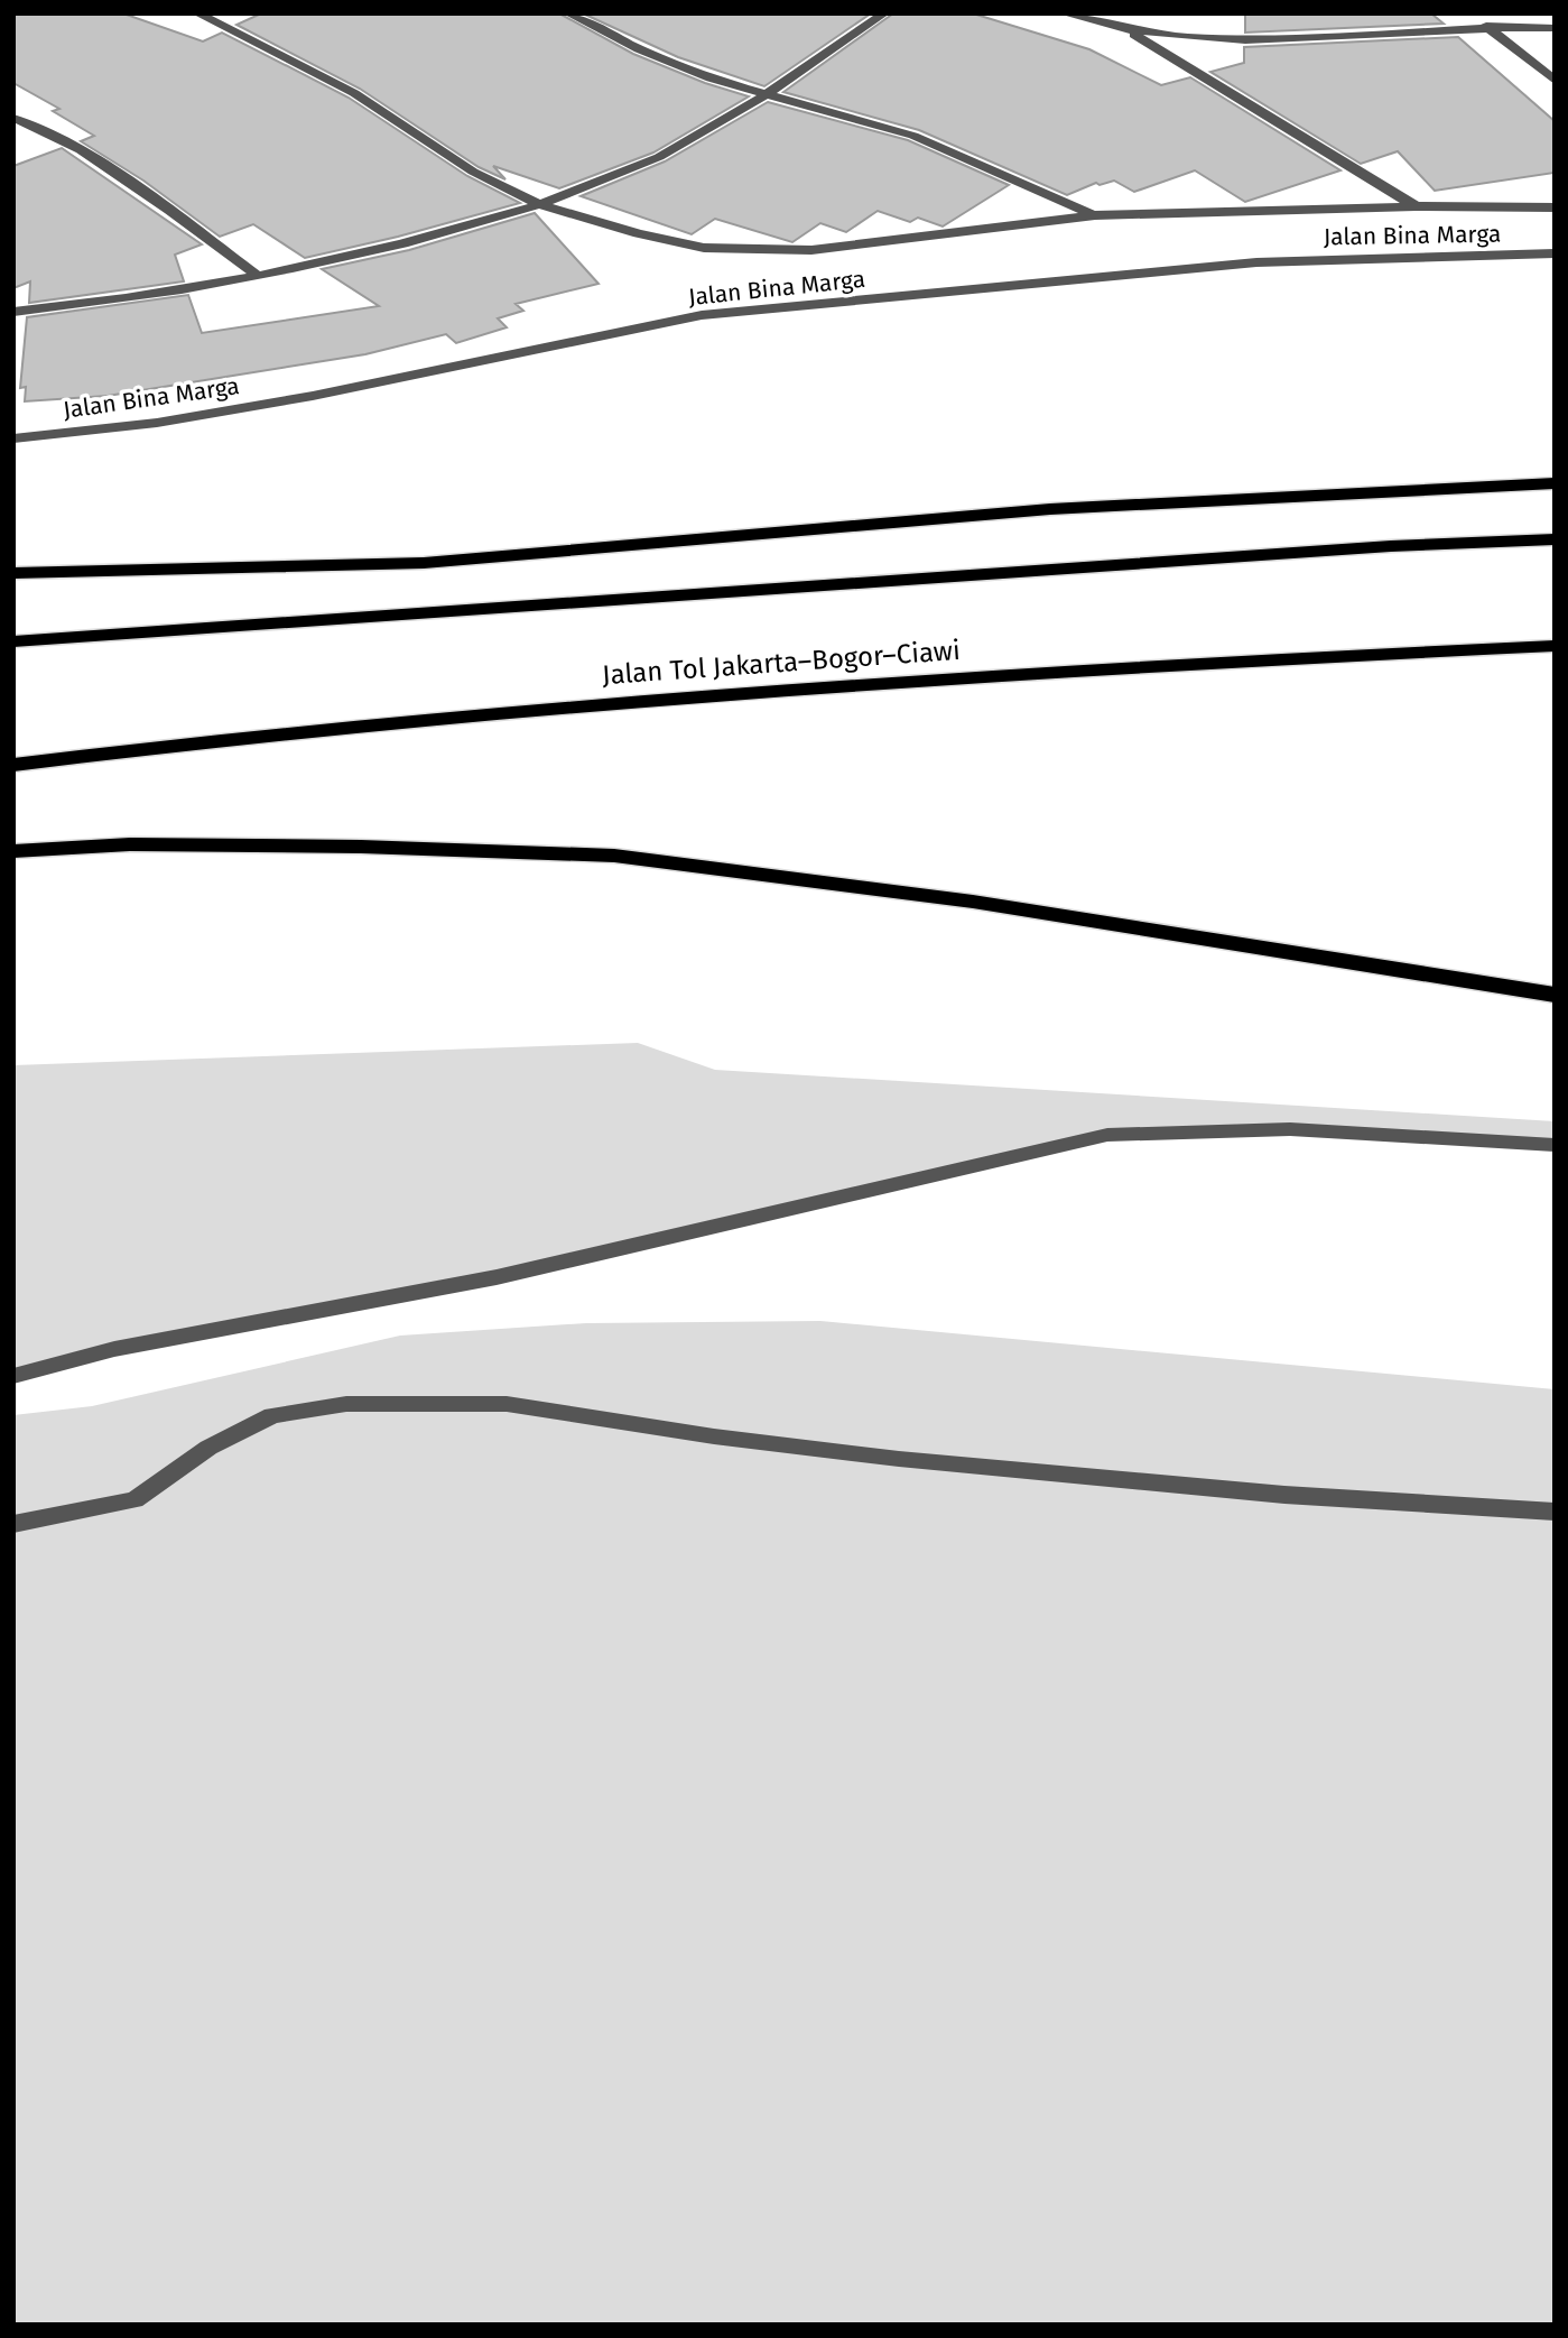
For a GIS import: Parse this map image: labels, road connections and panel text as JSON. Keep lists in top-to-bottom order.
{
  "streets": {
    "highway": ["Jalan Tol Jakarta–Bogor–Ciawi"],
    "street": ["Jalan Bina Marga"]
  }
}
